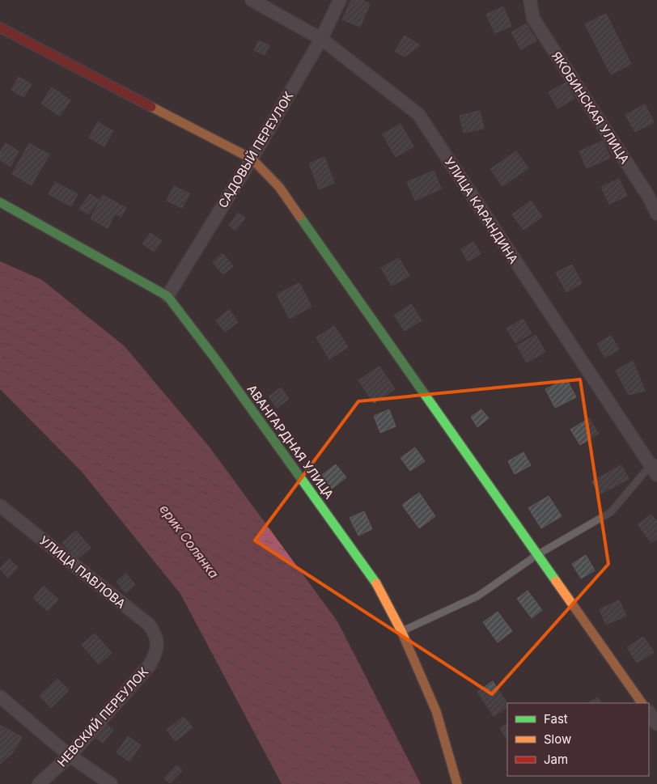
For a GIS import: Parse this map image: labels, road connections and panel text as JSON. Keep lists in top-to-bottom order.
{
  "streets": {
    "street": [
      "ЯКОБИНСКАЯ УЛИЦА",
      "САДОВЫЙ ПЕРЕУЛОК",
      "УЛИЦА КАРАНДИНА",
      "АВАНГАРДНАЯ УЛИЦА",
      "УЛИЦА ПАВЛОВА",
      "НЕВСКИЙ ПЕРЕУЛОК"
    ]
  },
  "crossings": [
    ["САДОВЫЙ ПЕРЕУЛОК", "УЛИЦА КАРАНДИНА"],
    ["САДОВЫЙ ПЕРЕУЛОК", "АВАНГАРДНАЯ УЛИЦА"],
    ["УЛИЦА ПАВЛОВА", "НЕВСКИЙ ПЕРЕУЛОК"]
  ],
  "water": ["ерик Солянка"],
  "legend": ["Fast", "Slow", "Jam"]
}
